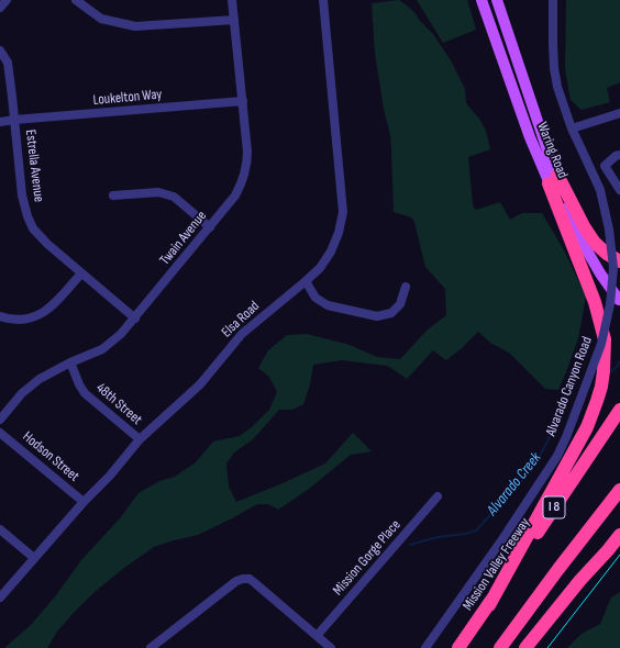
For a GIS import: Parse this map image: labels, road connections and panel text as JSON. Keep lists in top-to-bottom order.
{
  "streets": {
    "highway": ["I 8", "Mission Valley Freeway"],
    "main road": ["Waring Road"],
    "street": [
      "Loukelton Way",
      "Estrella Avenue",
      "Twain Avenue",
      "Elsa Road",
      "Alvarado Canyon Road",
      "48th Street",
      "Hodson Street",
      "Mission Gorge Place"
    ]
  },
  "crossings": [
    ["Loukelton Way", "Estrella Avenue"],
    ["Loukelton Way", "Twain Avenue"],
    ["Estrella Avenue", "Twain Avenue"],
    ["Twain Avenue", "48th Street"],
    ["Elsa Road", "48th Street"],
    ["Elsa Road", "Hodson Street"]
  ],
  "water": ["Alvarado Creek"]
}
